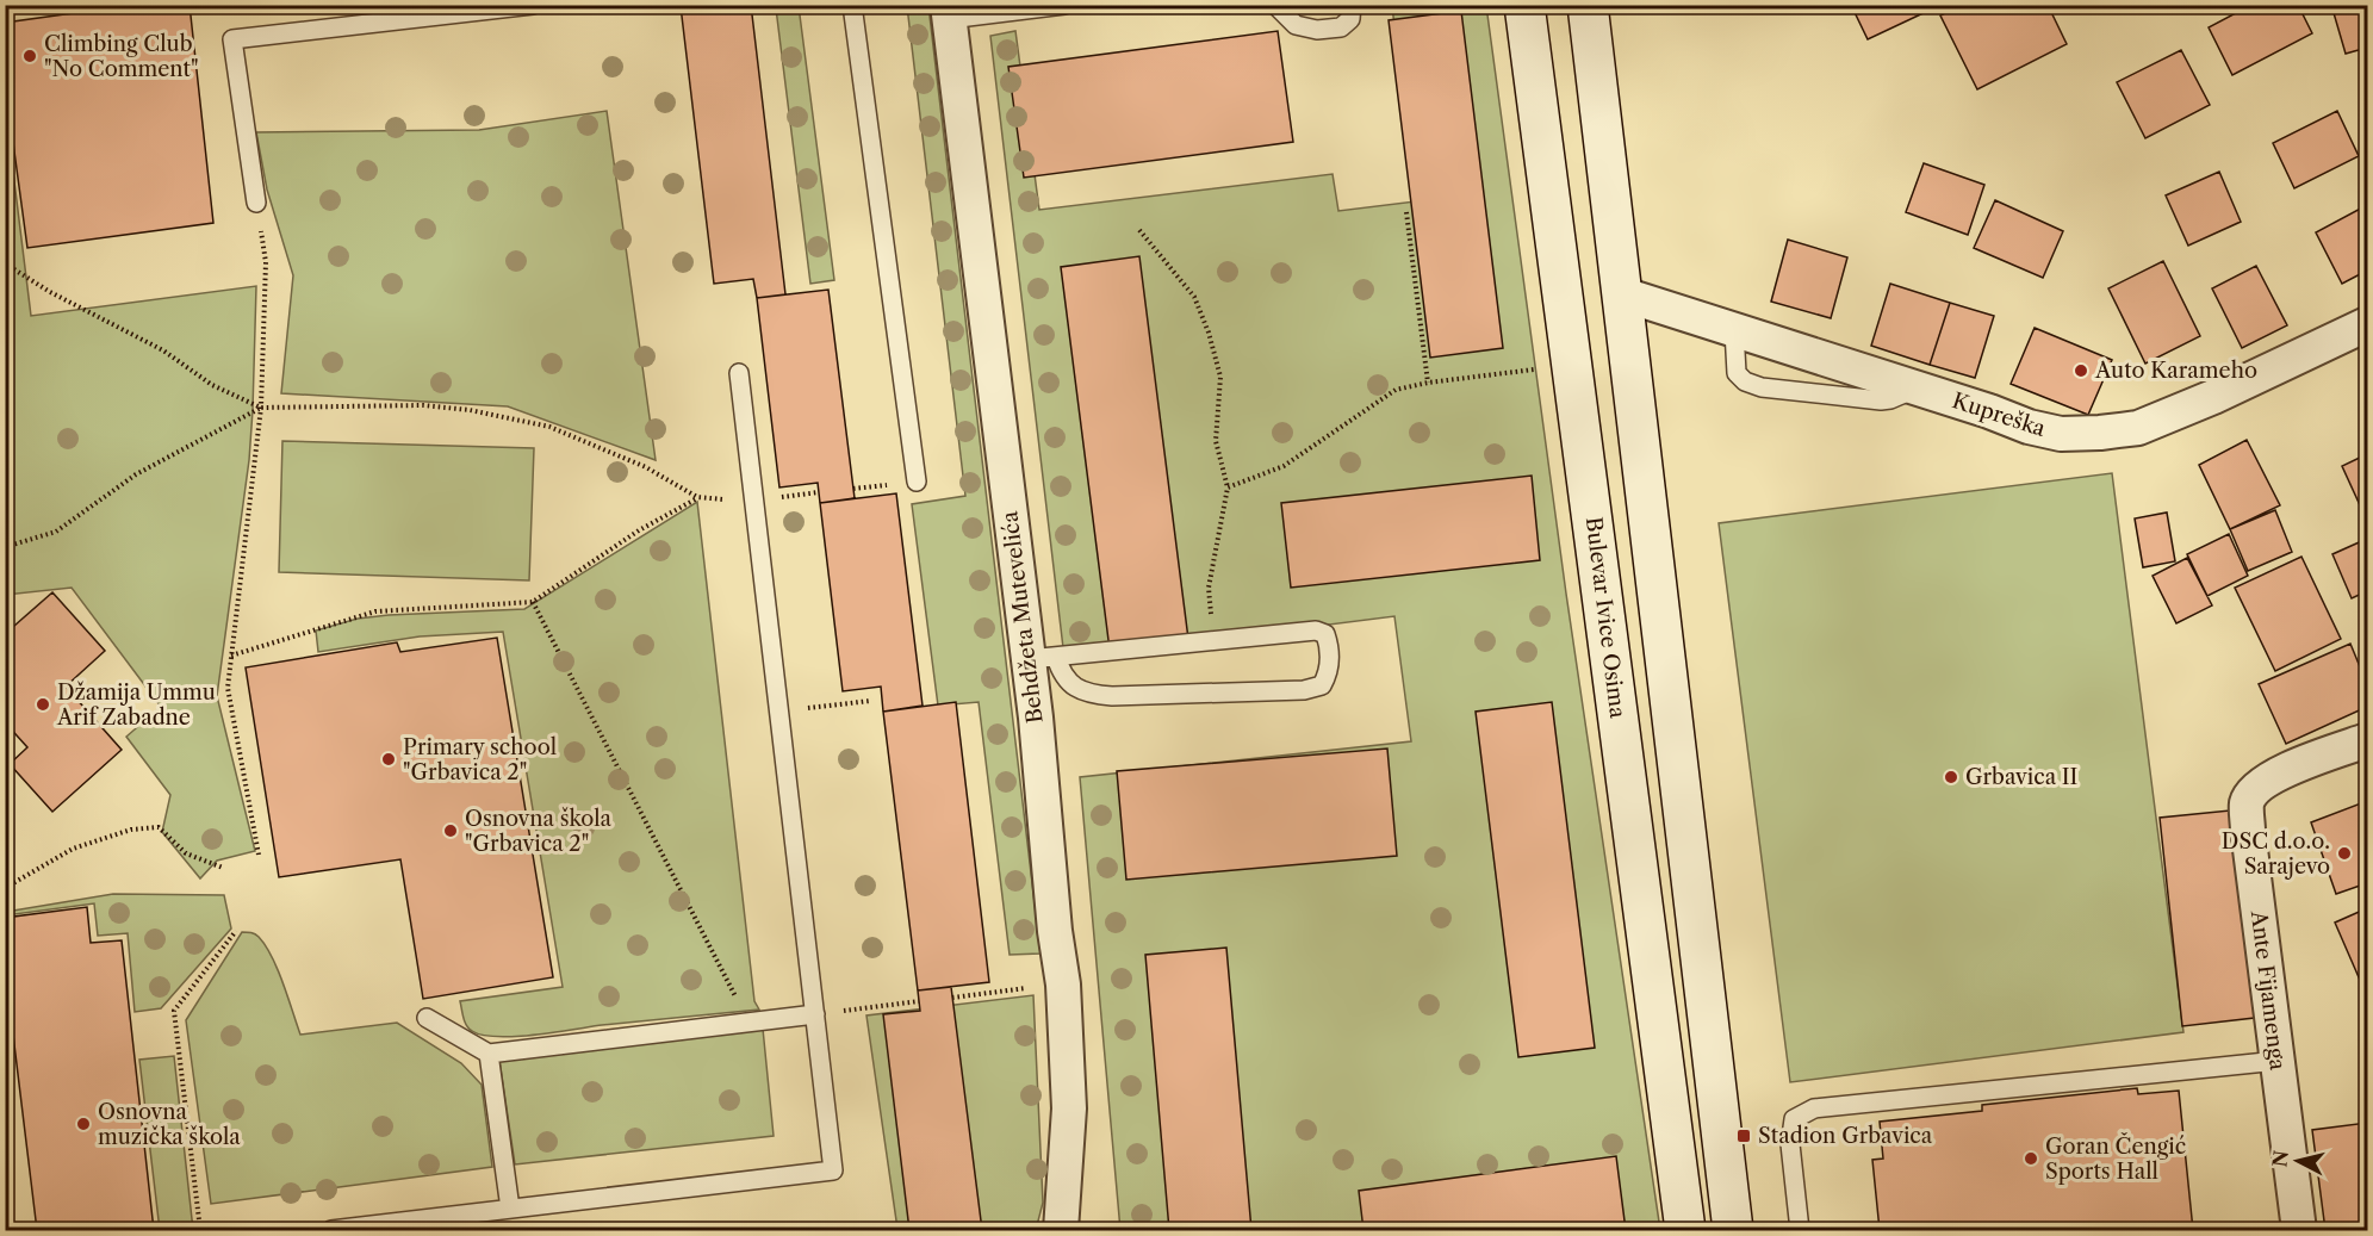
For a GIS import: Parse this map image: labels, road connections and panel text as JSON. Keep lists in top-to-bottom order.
{
  "streets": {
    "main road": ["Bulevar Ivice Osima"],
    "street": ["Kupreška", "Behdžeta Mutevelića", "Ante Fijamenga"]
  },
  "places": {
    "other": [
      "Climbing Club \"No Comment\"",
      "Auto Karameho",
      "Džamija Ummu Arif Zabadne",
      "Primary school \"Grbavica 2\"",
      "Grbavica II",
      "Osnovna škola \"Grbavica 2\"",
      "DSC d.o.o. Sarajevo",
      "Osnovna muzička škola",
      "Goran Čengić Sports Hall"
    ],
    "transit": ["Stadion Grbavica"]
  },
  "north": "left"
}
